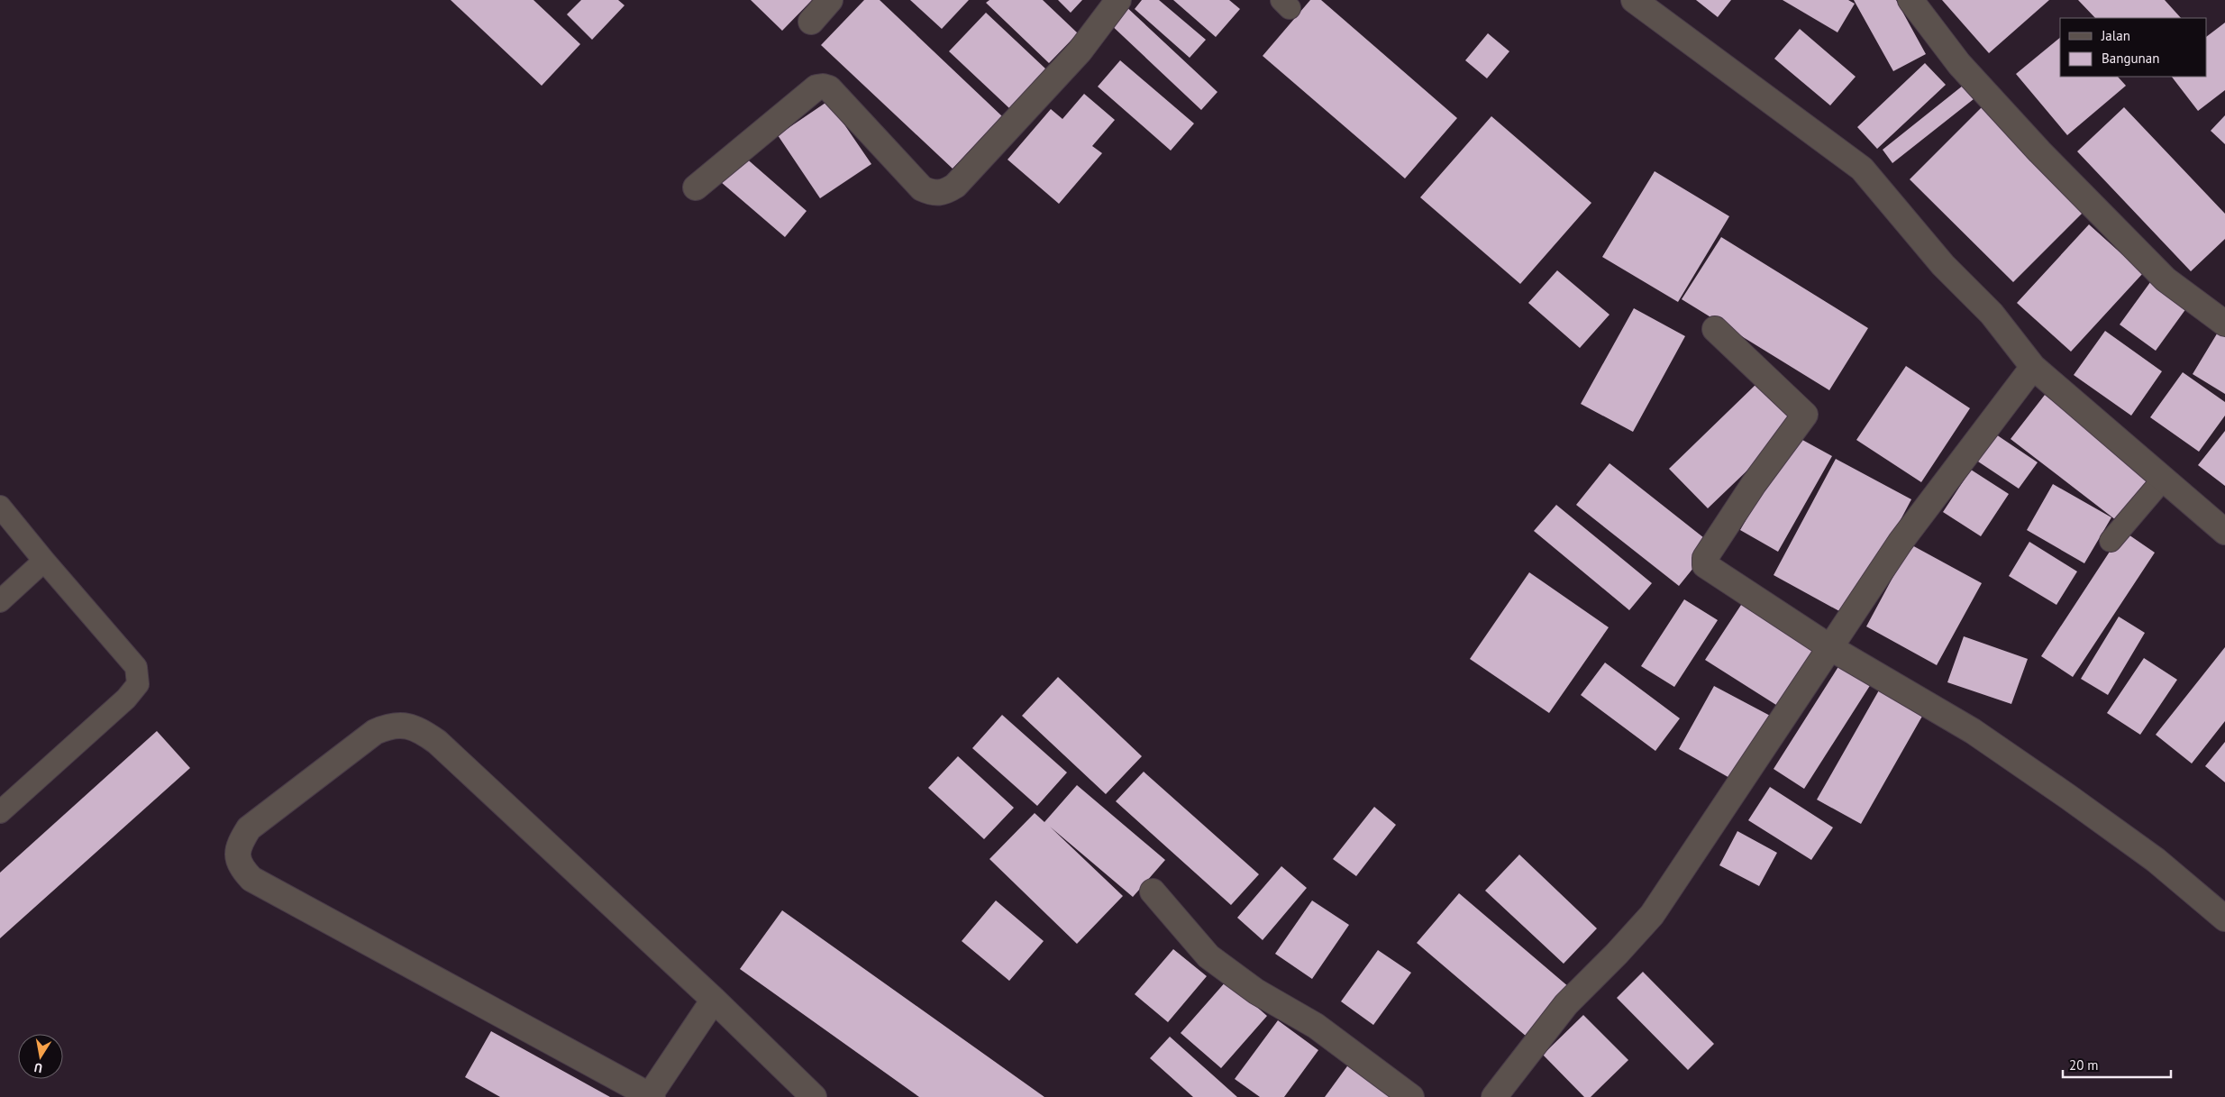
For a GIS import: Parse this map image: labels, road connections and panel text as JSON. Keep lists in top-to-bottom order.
{
  "legend": ["Jalan", "Bangunan"],
  "scale_bar": "20 m",
  "north": "bottom"
}
